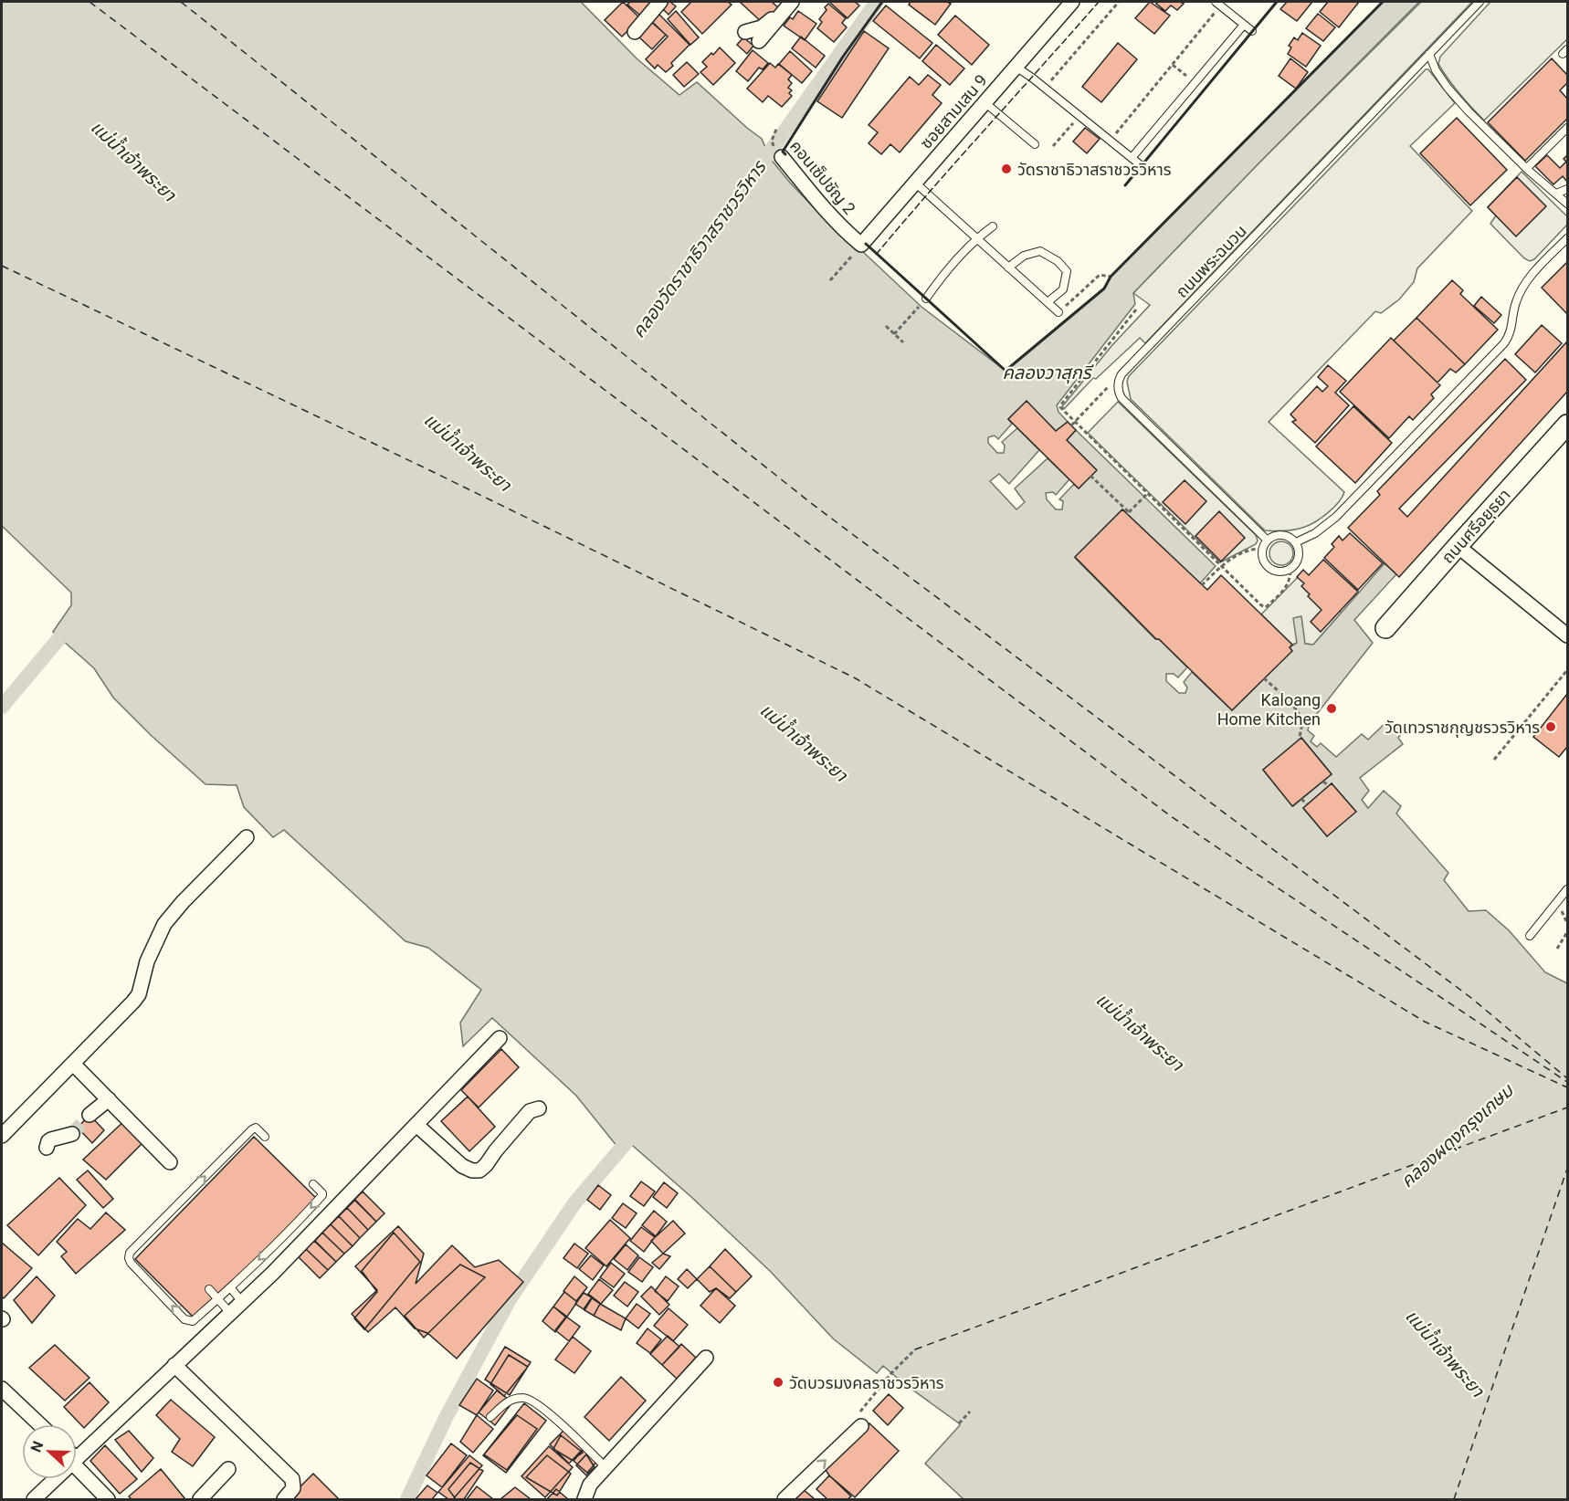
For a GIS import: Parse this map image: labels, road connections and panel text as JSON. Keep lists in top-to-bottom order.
{
  "streets": {
    "street": ["ซอยสามเสน 9", "คอนเซ็ปชัญ 2", "ถนนศรีอยุธยา"],
    "lane": ["ถนนพระฉนวน"]
  },
  "crossings": [
    ["ซอยสามเสน 9", "คอนเซ็ปชัญ 2"]
  ],
  "water": [
    "แม่น้ำเจ้าพระยา",
    "คลองวัดราชาธิวาสราชวรวิหาร",
    "คลองวาสุกรี",
    "คลองผดุงกรุงเกษม"
  ],
  "places": [
    "วัดราชาธิวาสราชวรวิหาร",
    "Kaloang Home Kitchen",
    "วัดเทวราชกุญชรวรวิหาร",
    "วัดบวรมงคลราชวรวิหาร"
  ],
  "north": "left"
}
